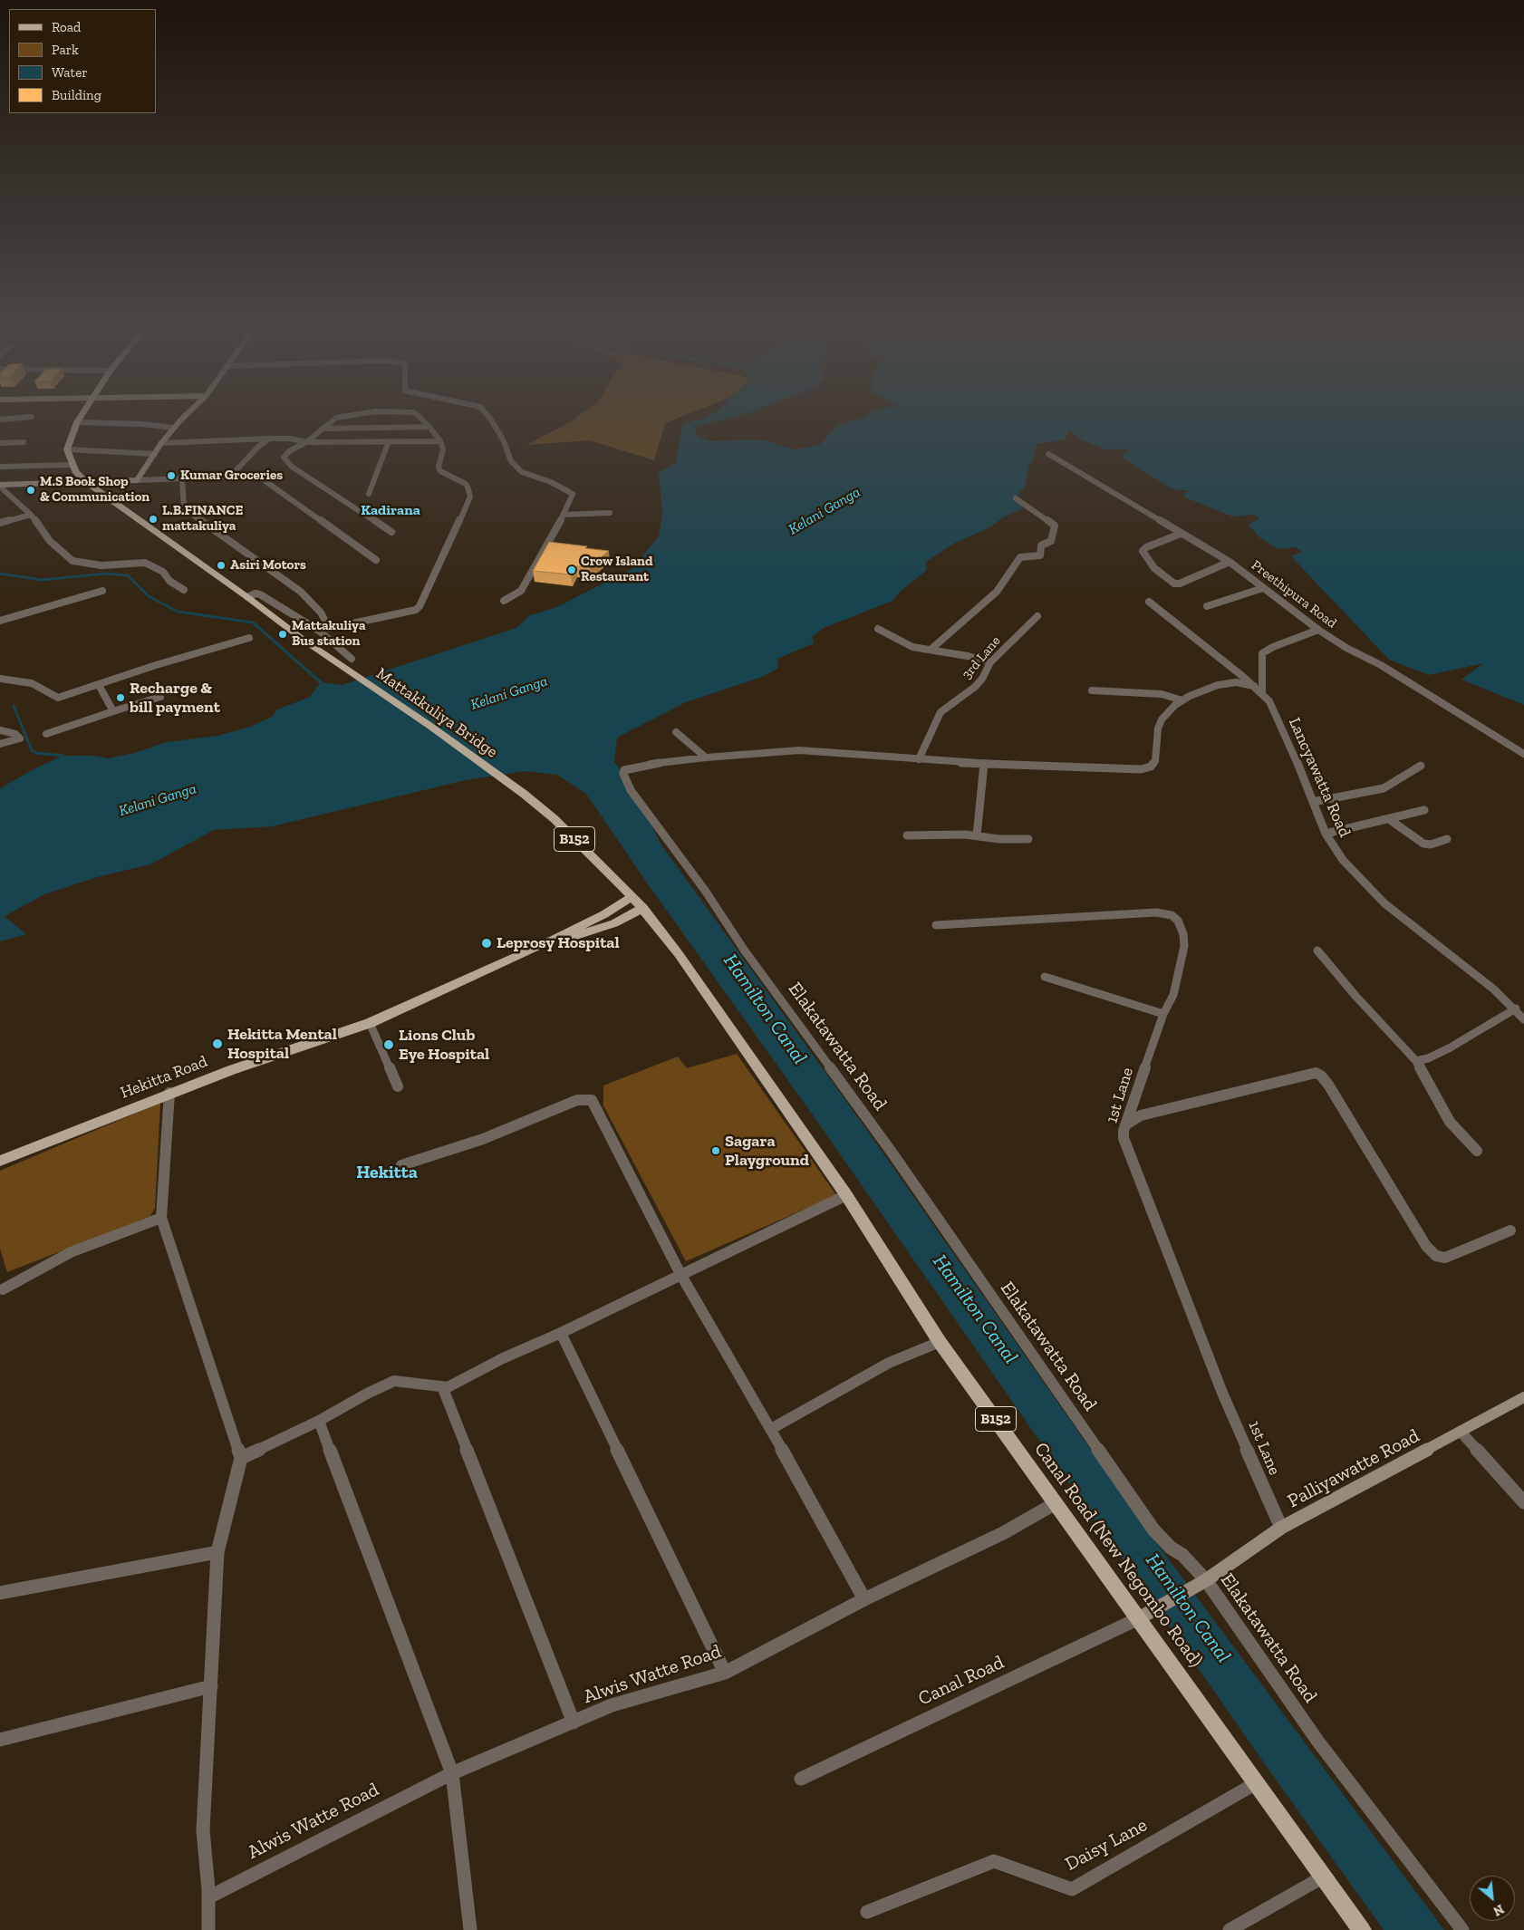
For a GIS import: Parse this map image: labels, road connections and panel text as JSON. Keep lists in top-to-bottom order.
{
  "streets": {
    "main road": [
      "Mattakkuliya Bridge",
      "B152",
      "Hekitta Road",
      "Canal Road (New Negombo Road)"
    ],
    "street": [
      "Preethipura Road",
      "3rd Lane",
      "Lancyawatta Road",
      "Elakatawatta Road",
      "1st Lane",
      "Palliyawatte Road",
      "Alwis Watte Road",
      "Canal Road",
      "Daisy Lane"
    ]
  },
  "crossings": [
    ["Mattakkuliya Bridge", "Canal Road (New Negombo Road)"],
    ["Elakatawatta Road", "Palliyawatte Road"],
    ["Hekitta Road", "Canal Road (New Negombo Road)"],
    ["1st Lane", "Palliyawatte Road"],
    ["Palliyawatte Road", "Canal Road (New Negombo Road)"],
    ["Palliyawatte Road", "Canal Road"],
    ["Canal Road (New Negombo Road)", "Alwis Watte Road"],
    ["Canal Road (New Negombo Road)", "Canal Road"],
    ["Canal Road (New Negombo Road)", "Daisy Lane"]
  ],
  "districts": ["Kadirana", "Hekitta"],
  "water": ["Kelani Ganga", "Hamilton Canal"],
  "places": [
    "Kumar Groceries",
    "M.S Book Shop & Communication",
    "L.B.FINANCE mattakuliya",
    "Asiri Motors",
    "Crow Island Restaurant",
    "Mattakuliya Bus station",
    "Recharge & bill payment",
    "Leprosy Hospital",
    "Hekitta Mental Hospital",
    "Lions Club Eye Hospital",
    "Sagara Playground"
  ],
  "legend": [
    "Road",
    "Park",
    "Water",
    "Building"
  ],
  "north": "bottom right"
}
